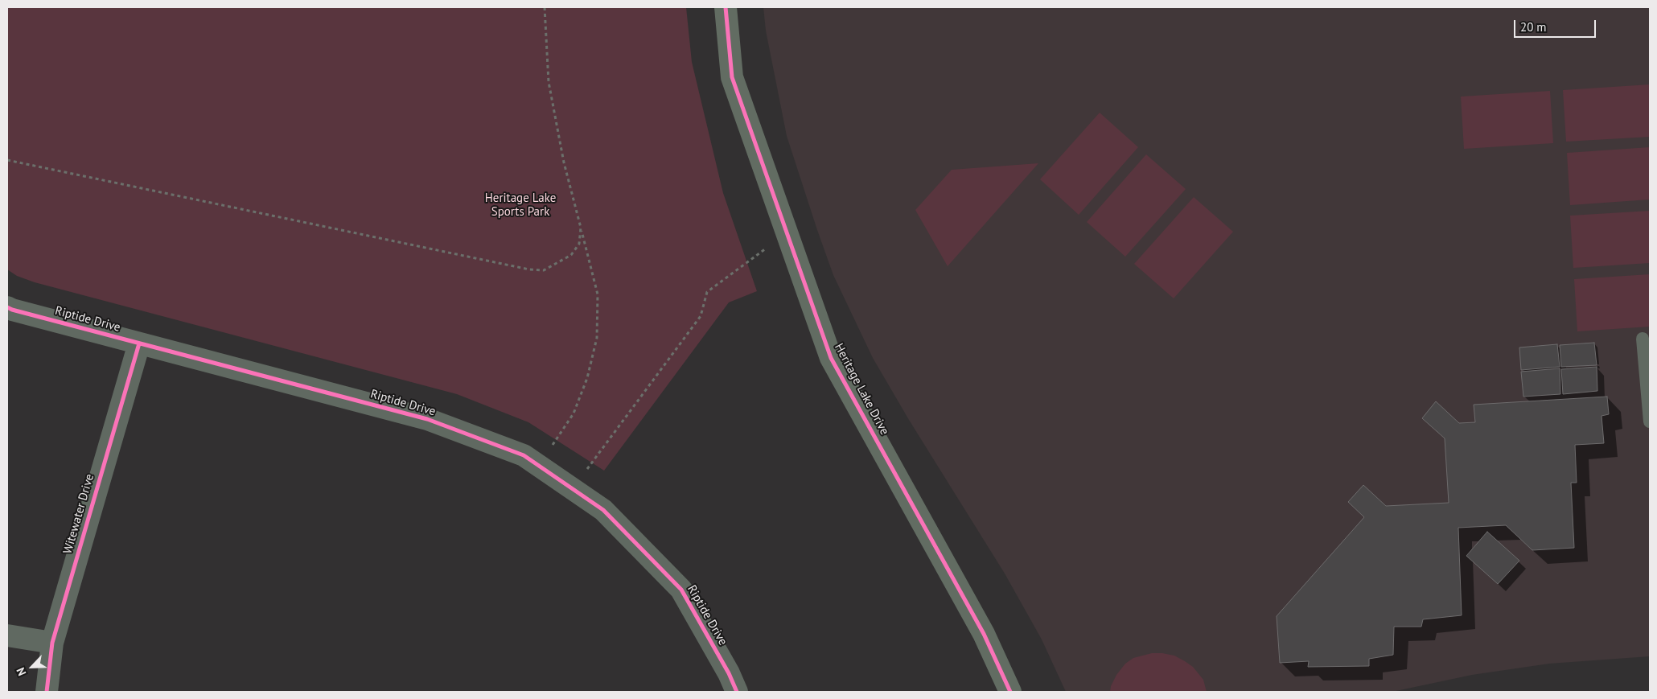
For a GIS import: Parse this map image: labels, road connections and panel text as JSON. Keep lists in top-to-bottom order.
{
  "streets": {
    "street": ["Riptide Drive", "Heritage Lake Drive", "Witewater Drive"]
  },
  "crossings": [
    ["Riptide Drive", "Witewater Drive"]
  ],
  "parks": ["Heritage Lake Sports Park"],
  "scale_bar": "20 m",
  "north": "bottom left"
}
